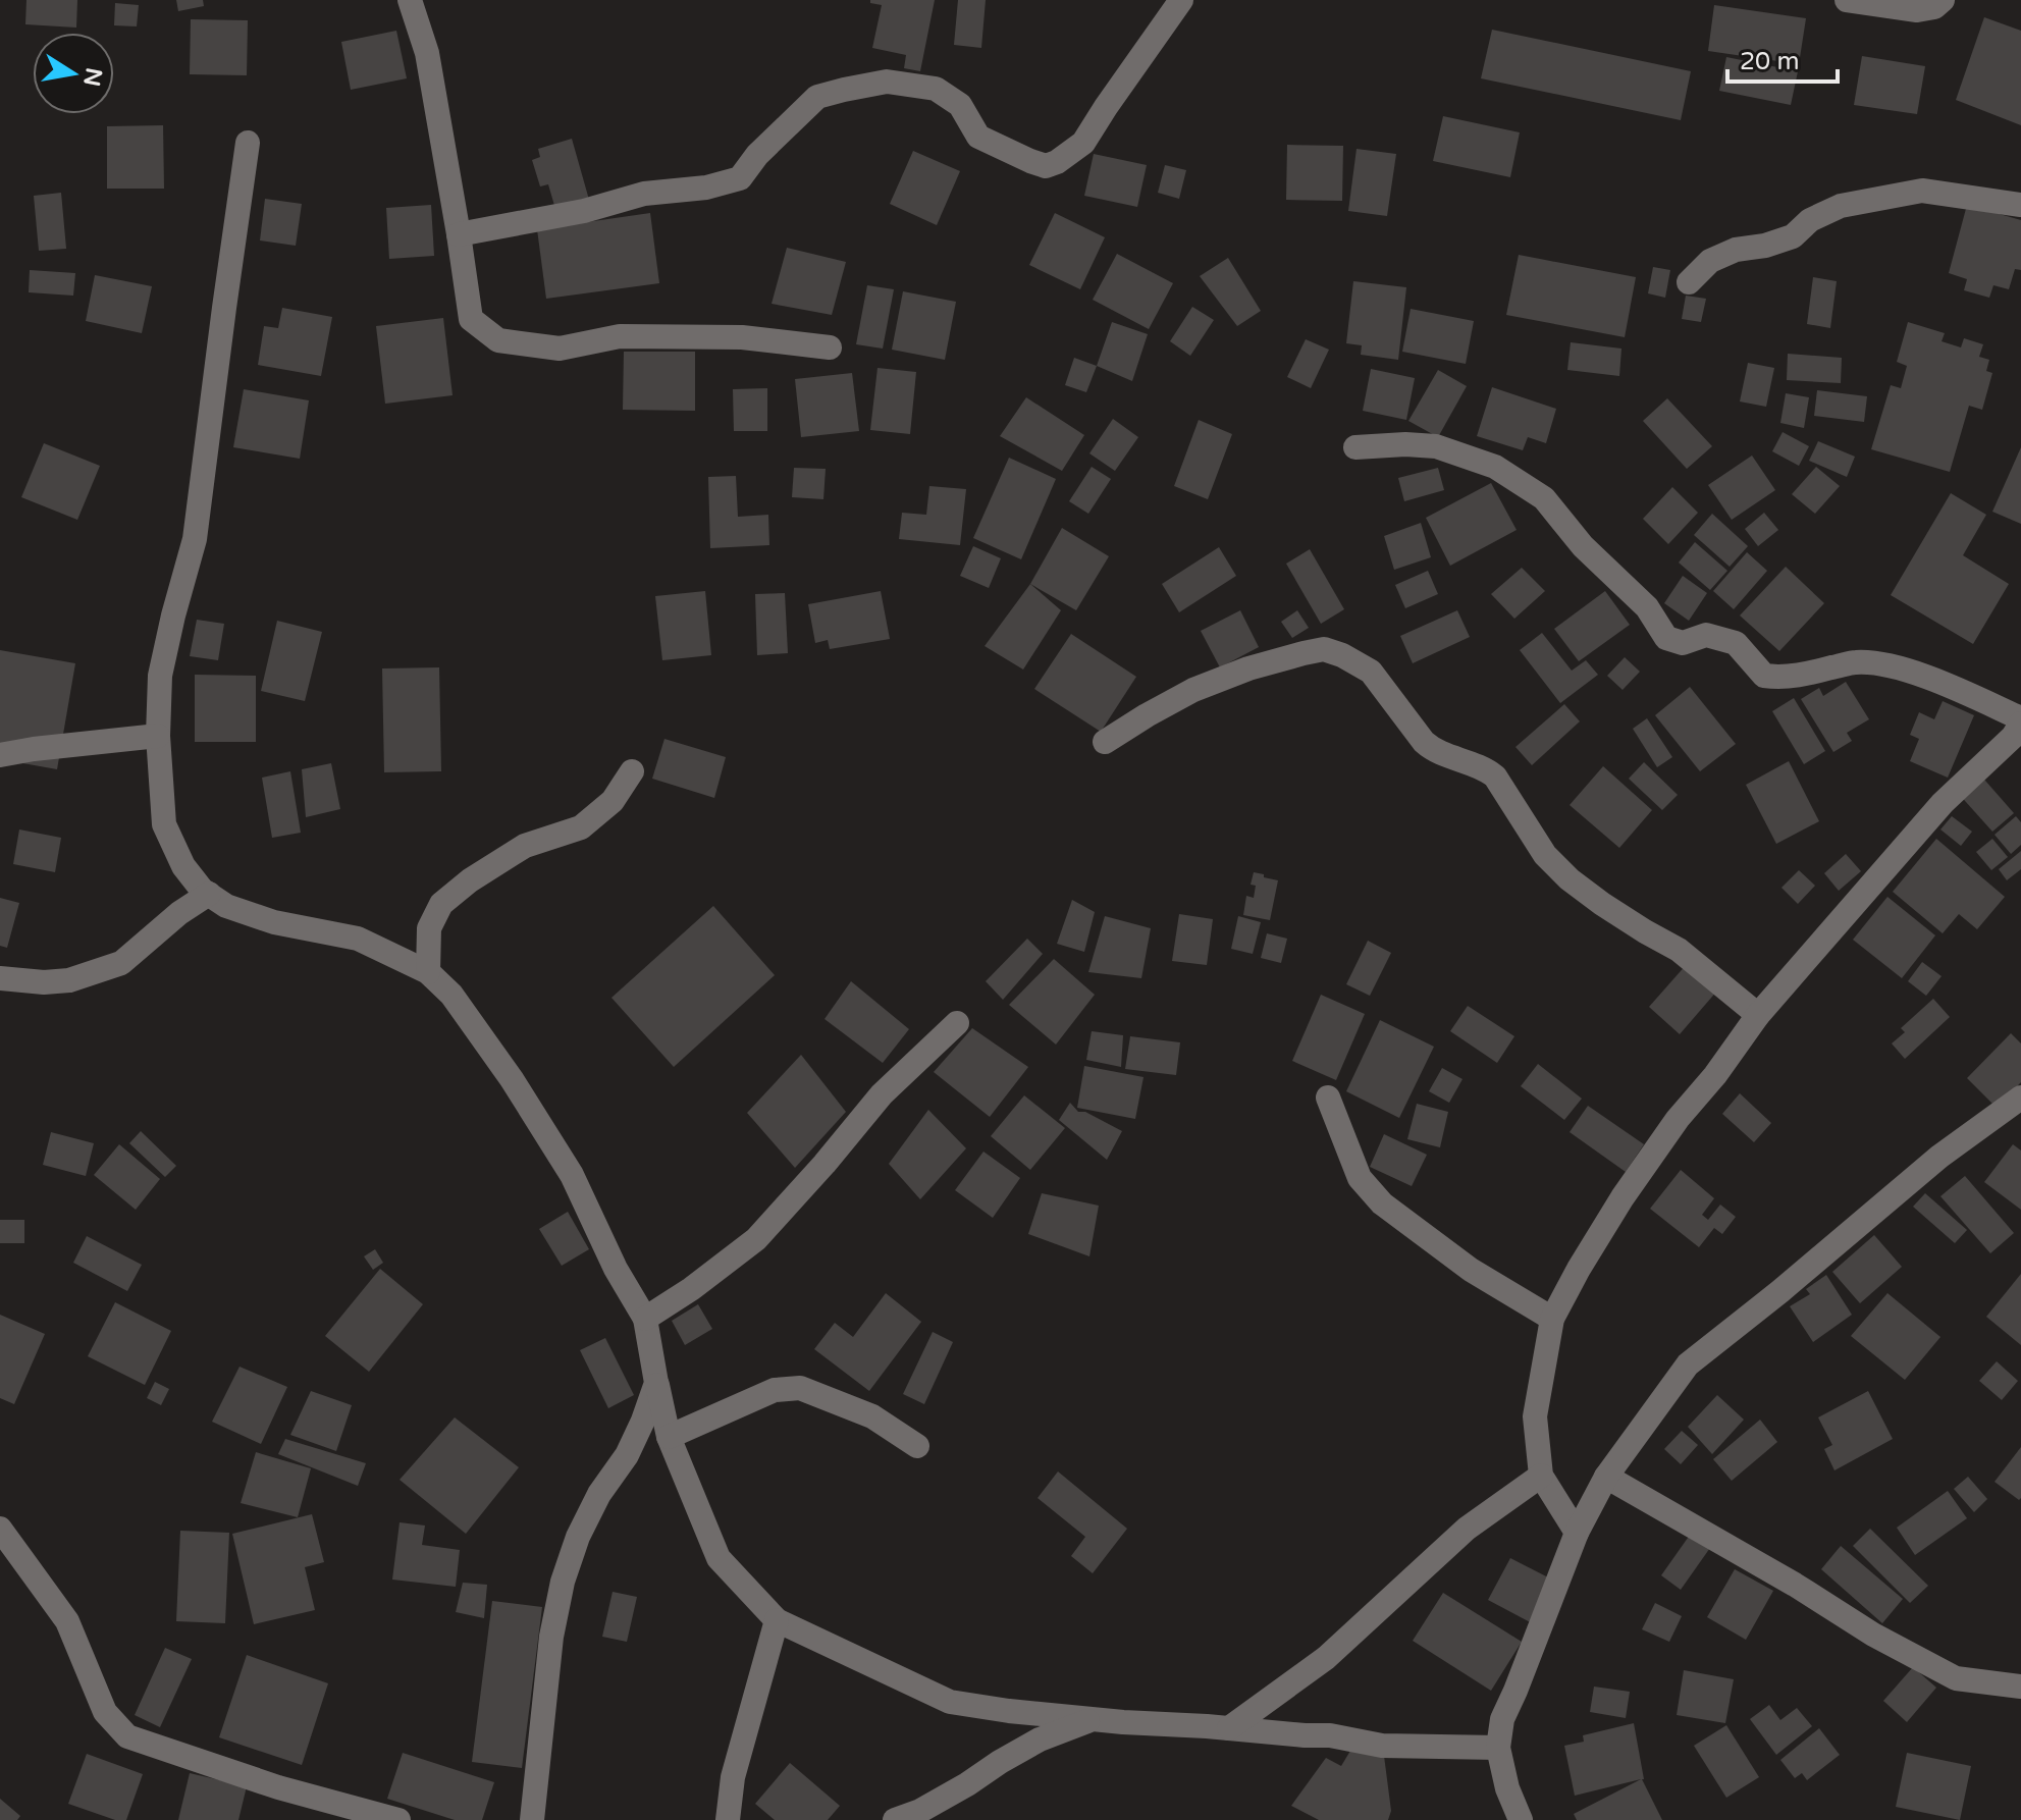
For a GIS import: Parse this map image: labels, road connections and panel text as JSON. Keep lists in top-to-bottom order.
{
  "scale_bar": "20 m",
  "north": "right"
}
